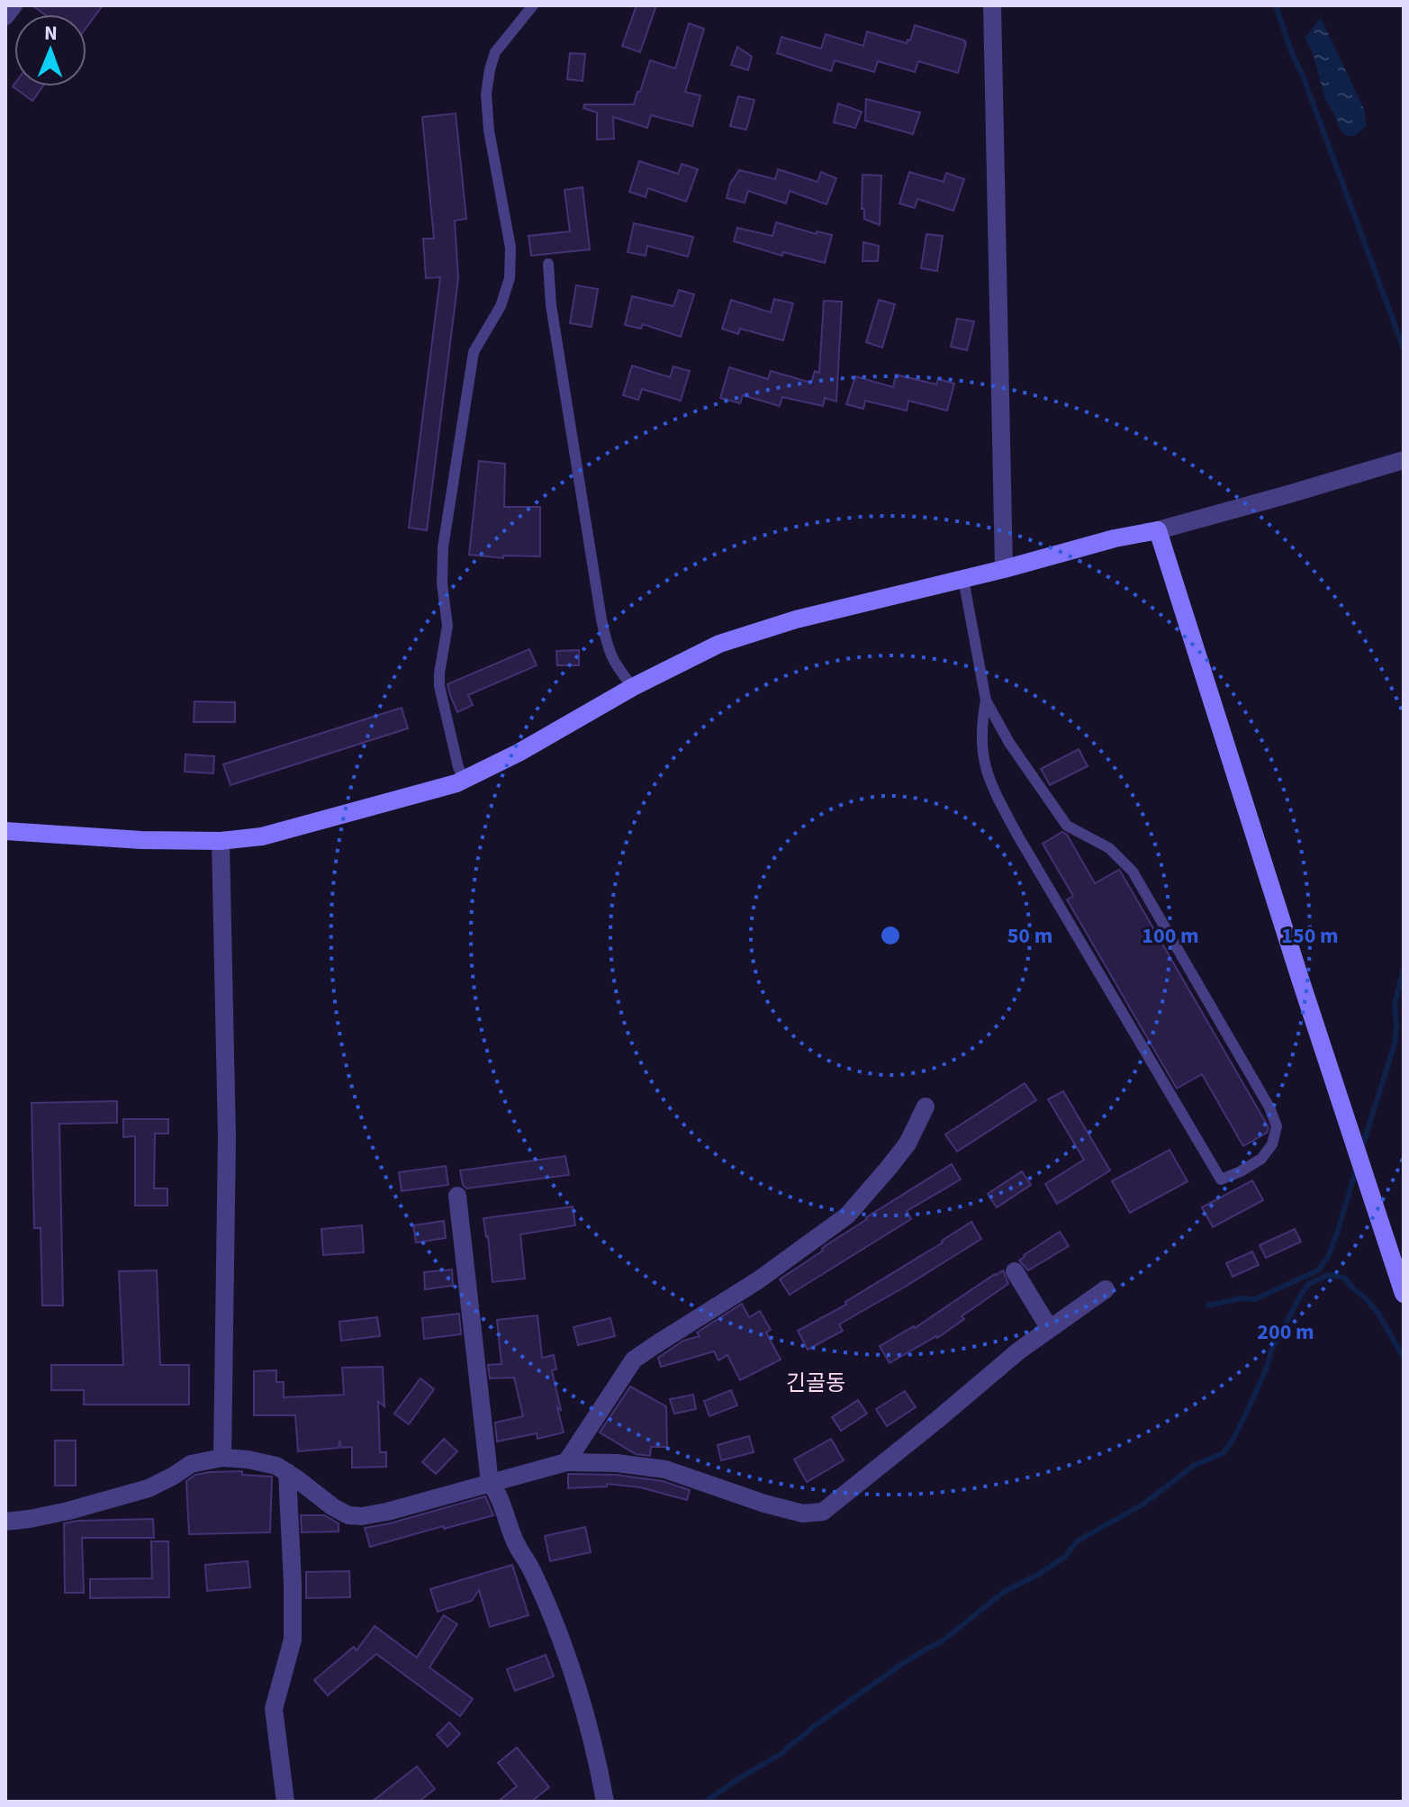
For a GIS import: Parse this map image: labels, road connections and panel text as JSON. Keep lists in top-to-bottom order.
{
  "districts": ["긴골동"],
  "north": "top",
  "rings": [
    "50 m",
    "100 m",
    "150 m",
    "200 m"
  ]
}
